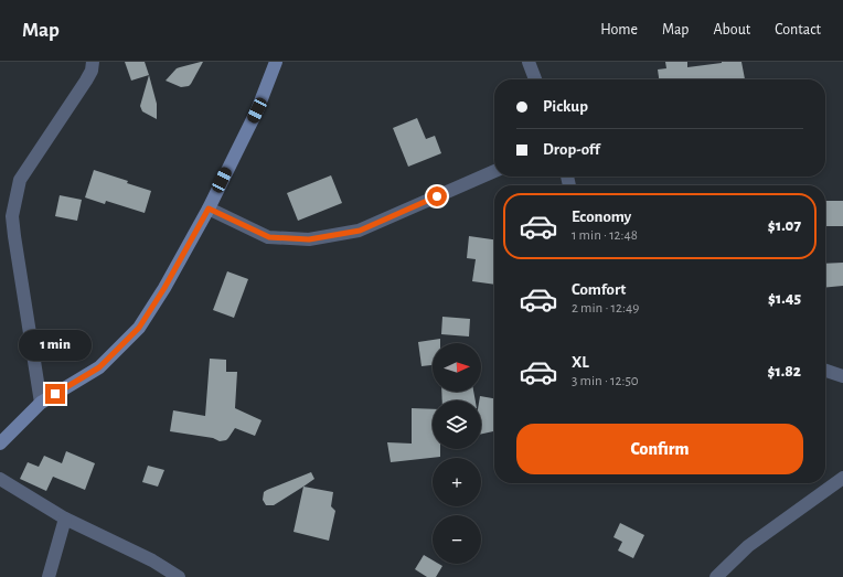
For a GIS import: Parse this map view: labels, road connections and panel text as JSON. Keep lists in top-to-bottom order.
{
  "north": "right",
  "page": {
    "header": "Map",
    "nav": [
      "Home",
      "Map",
      "About",
      "Contact"
    ],
    "banner": ["Pickup", "Drop-off"],
    "list": [
      {
        "name": "Economy",
        "note": "1 min · 12:48",
        "value": "$1.07"
      },
      {
        "name": "Comfort",
        "note": "2 min · 12:49",
        "value": "$1.45"
      },
      {
        "name": "XL",
        "note": "3 min · 12:50",
        "value": "$1.82"
      }
    ],
    "bubble": "1 min",
    "map_buttons": ["+", "−"],
    "buttons": "Confirm"
  }
}
